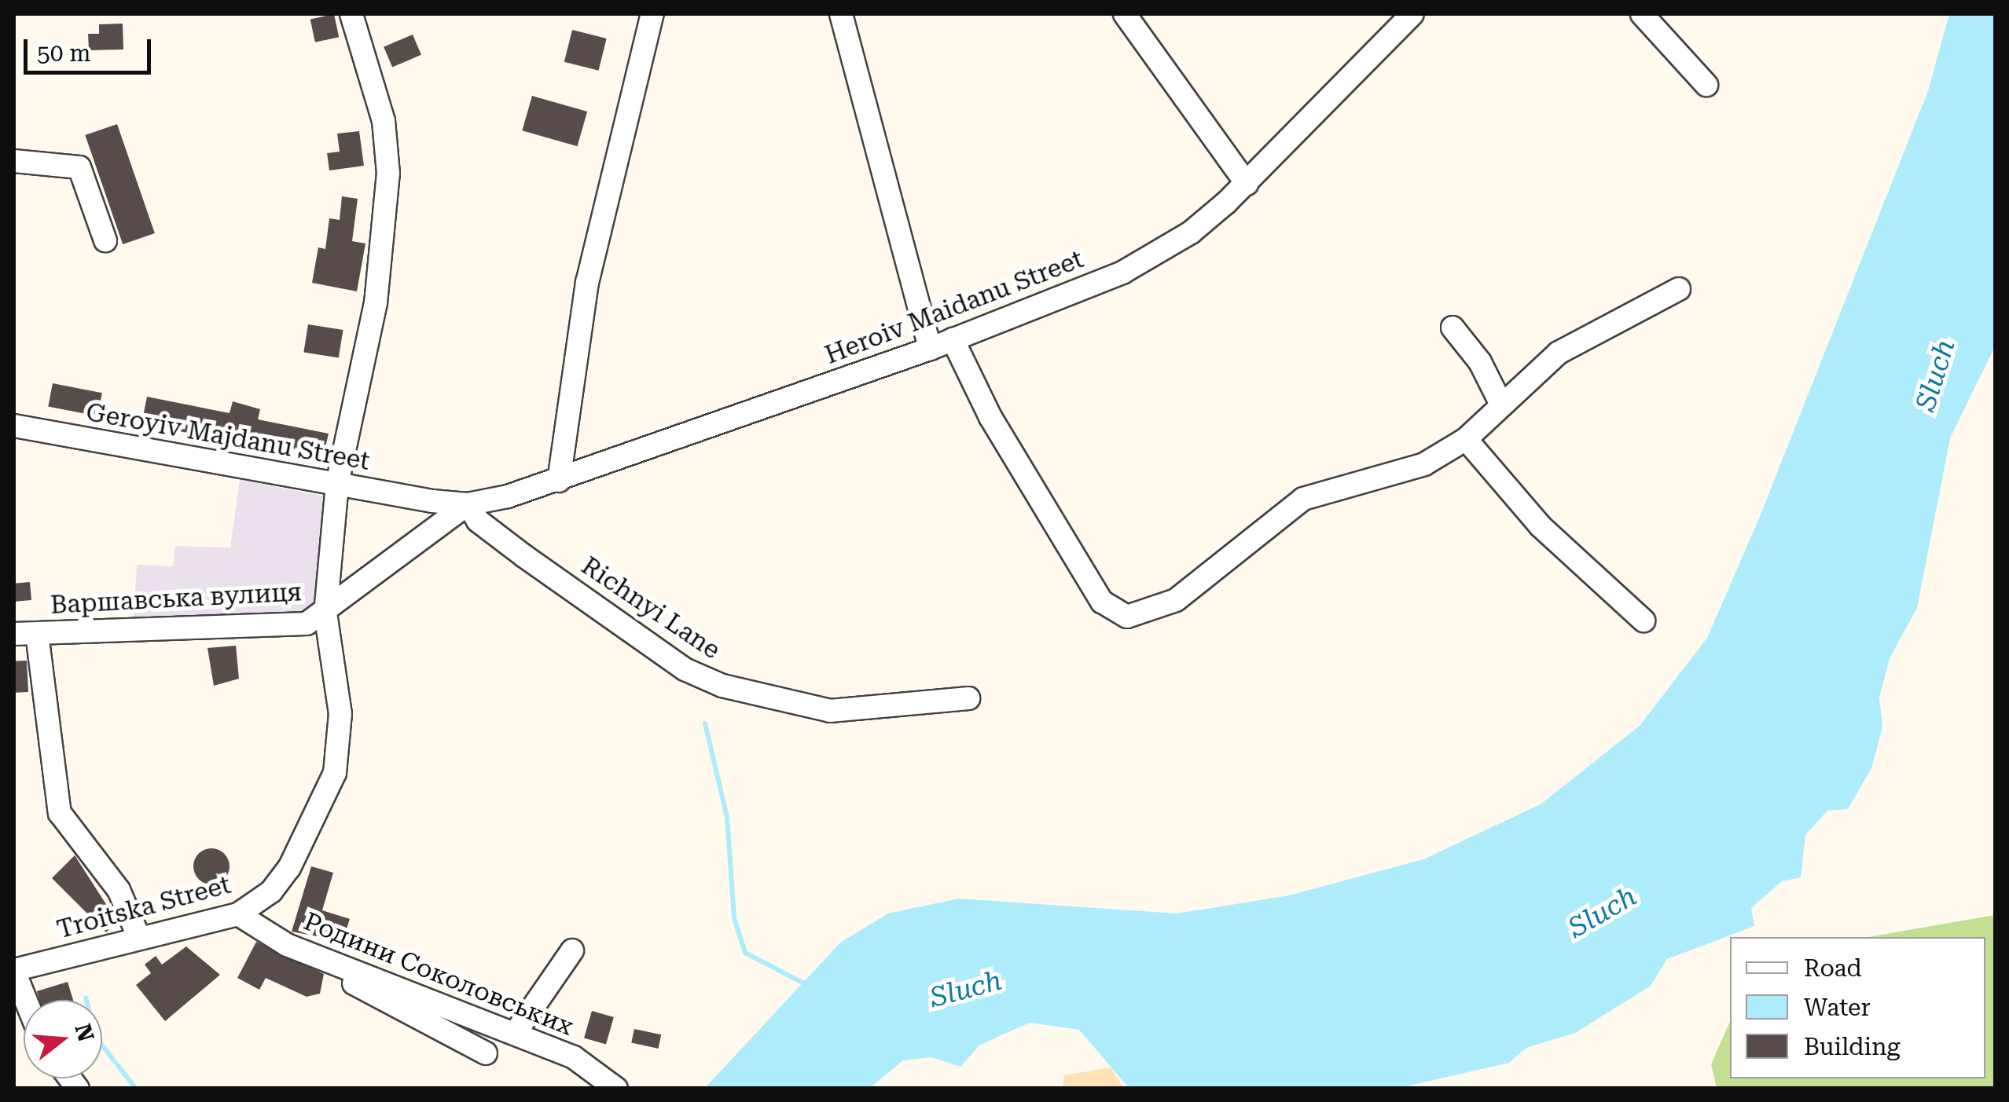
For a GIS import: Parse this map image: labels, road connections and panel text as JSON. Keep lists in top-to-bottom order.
{
  "streets": {
    "street": [
      "Heroiv Maidanu Street",
      "Geroyiv Majdanu Street",
      "Варшавська вулиця",
      "Richnyi Lane",
      "Troitska Street",
      "Родини Соколовських"
    ]
  },
  "crossings": [
    ["Heroiv Maidanu Street", "Geroyiv Majdanu Street"],
    ["Heroiv Maidanu Street", "Варшавська вулиця"],
    ["Heroiv Maidanu Street", "Richnyi Lane"],
    ["Heroiv Maidanu Street", "Troitska Street"],
    ["Geroyiv Majdanu Street", "Troitska Street"],
    ["Варшавська вулиця", "Richnyi Lane"],
    ["Варшавська вулиця", "Troitska Street"],
    ["Troitska Street", "Родини Соколовських"]
  ],
  "water": ["Sluch"],
  "legend": ["Road", "Water", "Building"],
  "scale_bar": "50 m",
  "north": "right"
}
